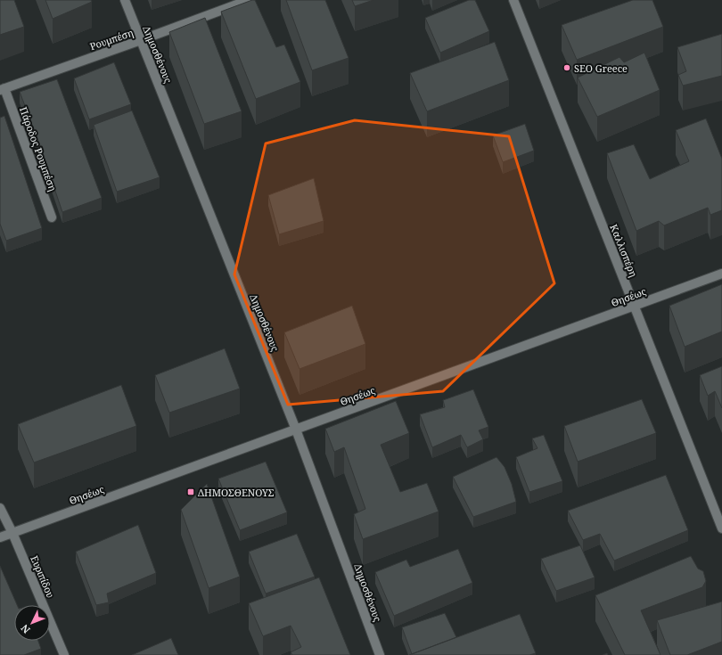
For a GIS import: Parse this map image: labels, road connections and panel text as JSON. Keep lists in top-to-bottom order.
{
  "streets": {
    "street": [
      "Ρουμπέση",
      "Δημοσθένους",
      "Πάροδος Ρουμπέση",
      "Καλλισπέρη",
      "Θησέως",
      "Ευριπίδου"
    ]
  },
  "crossings": [
    ["Ρουμπέση", "Δημοσθένους"],
    ["Ρουμπέση", "Πάροδος Ρουμπέση"],
    ["Δημοσθένους", "Θησέως"],
    ["Καλλισπέρη", "Θησέως"],
    ["Θησέως", "Ευριπίδου"]
  ],
  "places": {
    "other": ["SEO Greece"],
    "transit": ["ΔΗΜΟΣΘΕΝΟΥΣ"]
  },
  "north": "bottom left"
}
